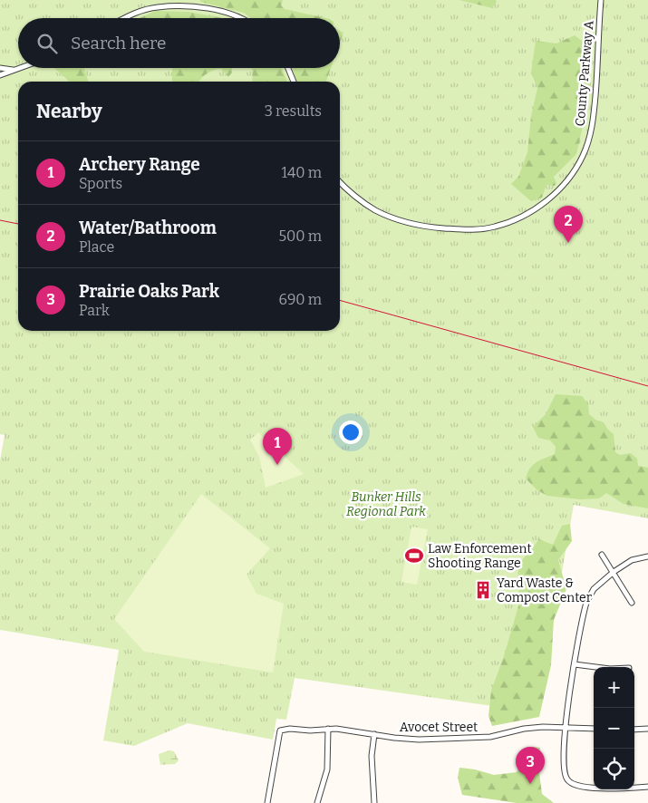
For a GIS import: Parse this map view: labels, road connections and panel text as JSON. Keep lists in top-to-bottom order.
{
  "streets": {
    "street": ["County Parkway A", "Avocet Street"]
  },
  "parks": ["Bunker Hills Regional Park"],
  "places": {
    "sports": ["Law Enforcement Shooting Range"],
    "building": ["Yard Waste & Compost Center"]
  },
  "page": {
    "search": "Search here",
    "heading": ["Nearby", "3 results"],
    "list": [
      {
        "mark": "1",
        "name": "Archery Range",
        "note": "Sports",
        "value": "140 m"
      },
      {
        "mark": "2",
        "name": "Water/Bathroom",
        "note": "Place",
        "value": "500 m"
      },
      {
        "mark": "3",
        "name": "Prairie Oaks Park",
        "note": "Park",
        "value": "690 m"
      }
    ],
    "pins": ["2", "1", "3"],
    "map_buttons": ["+", "−"]
  }
}
